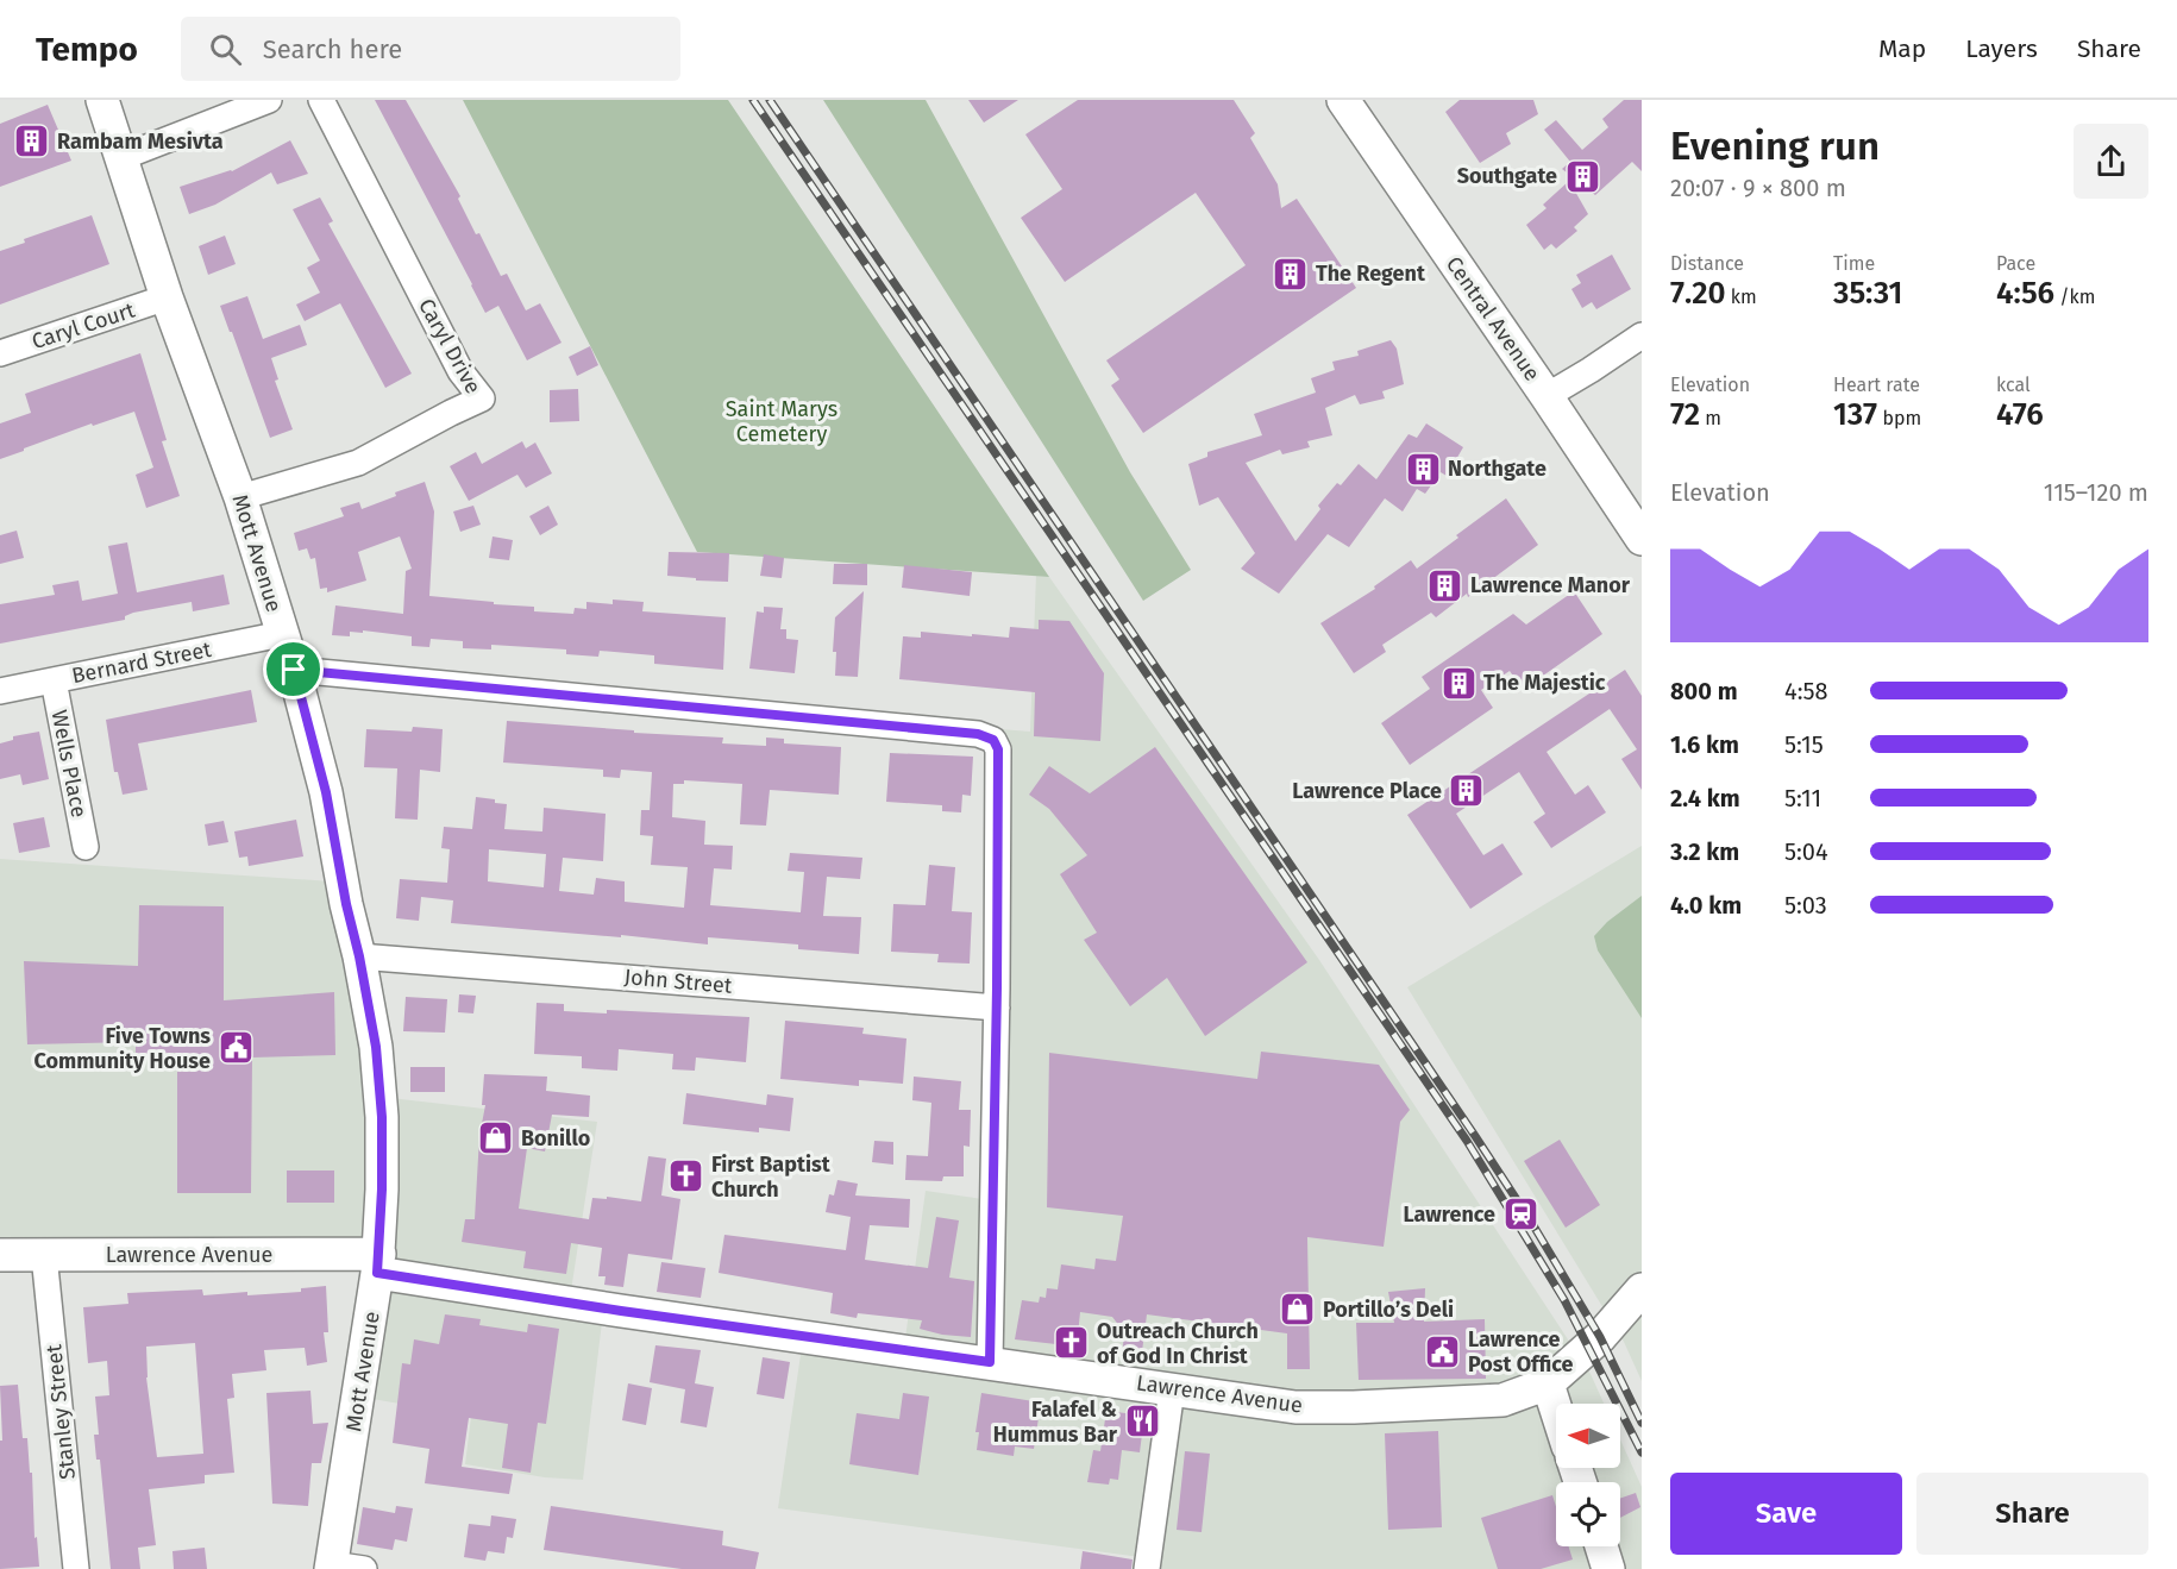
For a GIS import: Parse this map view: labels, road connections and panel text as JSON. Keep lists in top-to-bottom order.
{
  "streets": {
    "street": [
      "Central Avenue",
      "Caryl Court",
      "Caryl Drive",
      "Mott Avenue",
      "Bernard Street",
      "Wells Place",
      "John Street",
      "Lawrence Avenue",
      "Stanley Street"
    ]
  },
  "crossings": [
    ["Caryl Court", "Mott Avenue"],
    ["Caryl Drive", "Mott Avenue"],
    ["Mott Avenue", "Bernard Street"],
    ["Mott Avenue", "John Street"],
    ["Mott Avenue", "Lawrence Avenue"],
    ["Bernard Street", "Wells Place"],
    ["Lawrence Avenue", "Stanley Street"]
  ],
  "parks": ["Saint Marys Cemetery"],
  "places": {
    "building": [
      "Rambam Mesivta",
      "Southgate",
      "The Regent",
      "Northgate",
      "Lawrence Manor",
      "The Majestic",
      "Lawrence Place"
    ],
    "public building": ["Five Towns Community House", "Lawrence Post Office"],
    "shop": ["Bonillo", "Portillo’s Deli"],
    "church": ["First Baptist Church", "Outreach Church of God In Christ"],
    "station": ["Lawrence"],
    "restaurant": ["Falafel & Hummus Bar"]
  },
  "north": "left",
  "page": {
    "header": "Tempo",
    "search": "Search here",
    "nav": ["Map", "Layers", "Share"],
    "heading": ["Evening run", "20:07 · 9 × 800 m"],
    "stats": [
      ["Distance", "7.20 km"],
      ["Time", "35:31"],
      ["Pace", "4:56 /km"],
      ["Elevation", "72 m"],
      ["Heart rate", "137 bpm"],
      ["kcal", "476"]
    ],
    "chart": ["Elevation", "115–120 m"],
    "list": [
      {
        "name": "800 m",
        "note": "4:58"
      },
      {
        "name": "1.6 km",
        "note": "5:15"
      },
      {
        "name": "2.4 km",
        "note": "5:11"
      },
      {
        "name": "3.2 km",
        "note": "5:04"
      },
      {
        "name": "4.0 km",
        "note": "5:03"
      }
    ],
    "buttons": ["Save", "Share"]
  }
}
